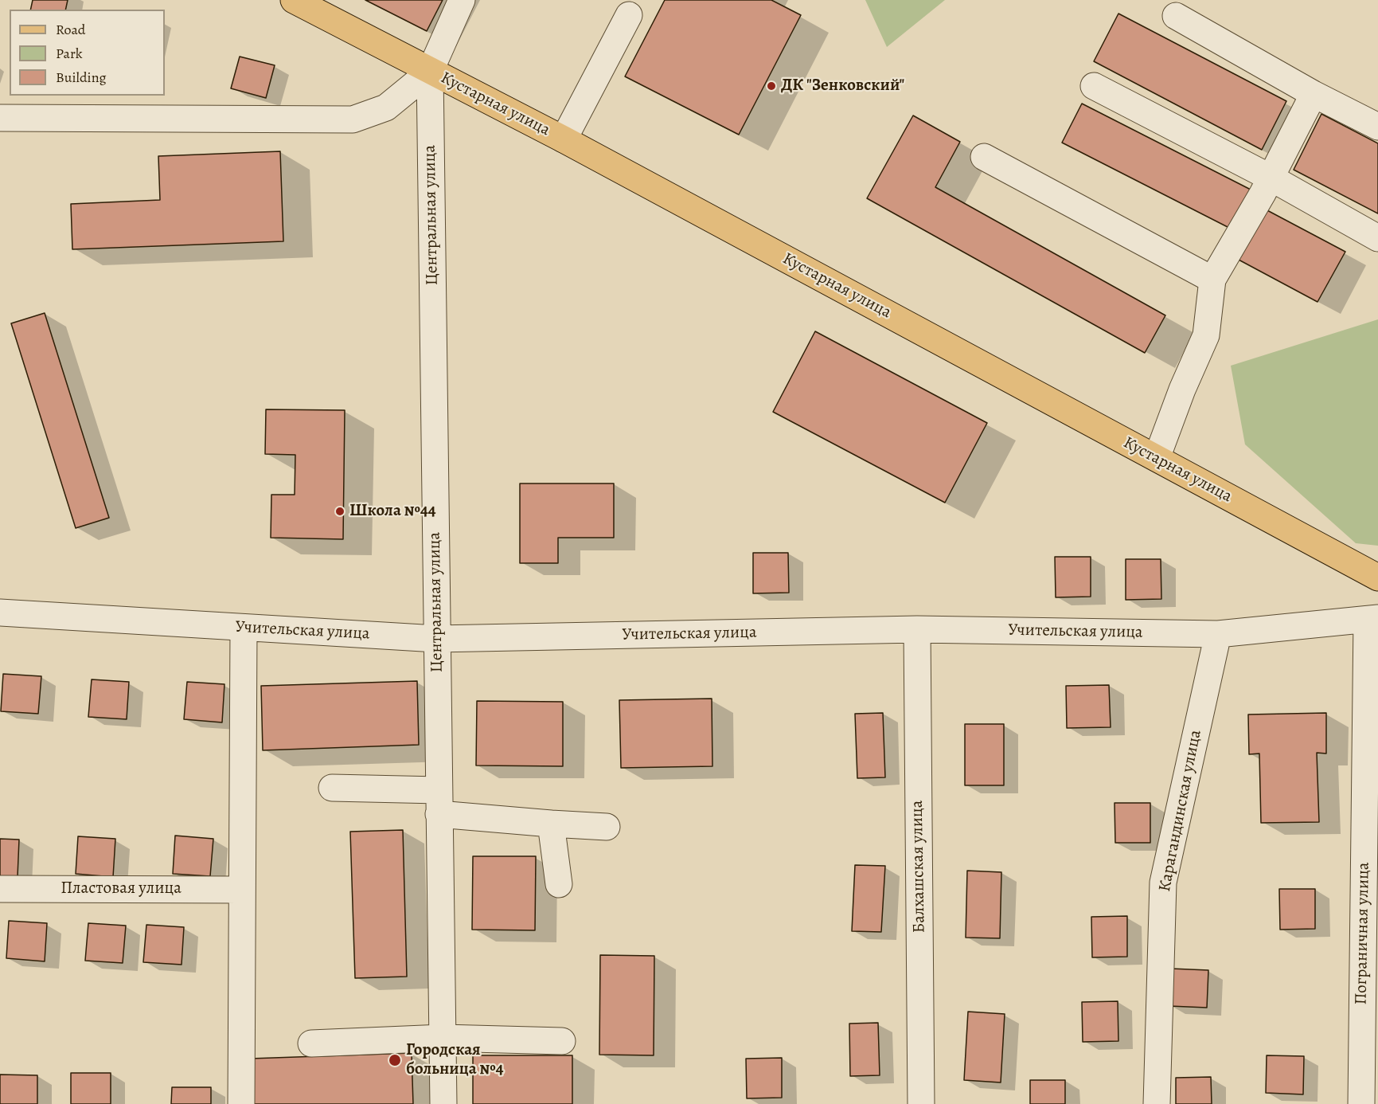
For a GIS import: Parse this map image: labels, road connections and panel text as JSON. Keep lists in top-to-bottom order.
{
  "streets": {
    "main road": ["Кустарная улица"],
    "street": [
      "Центральная улица",
      "Учительская улица",
      "Карагандинская улица",
      "Балхашская улица",
      "Пластовая улица",
      "Пограничная улица"
    ]
  },
  "crossings": [
    ["Кустарная улица", "Центральная улица"],
    ["Центральная улица", "Учительская улица"],
    ["Учительская улица", "Карагандинская улица"],
    ["Учительская улица", "Балхашская улица"],
    ["Учительская улица", "Пограничная улица"]
  ],
  "places": ["ДК \"Зенковский\"", "Школа №44", "Городская больница №4"],
  "legend": ["Road", "Park", "Building"]
}
